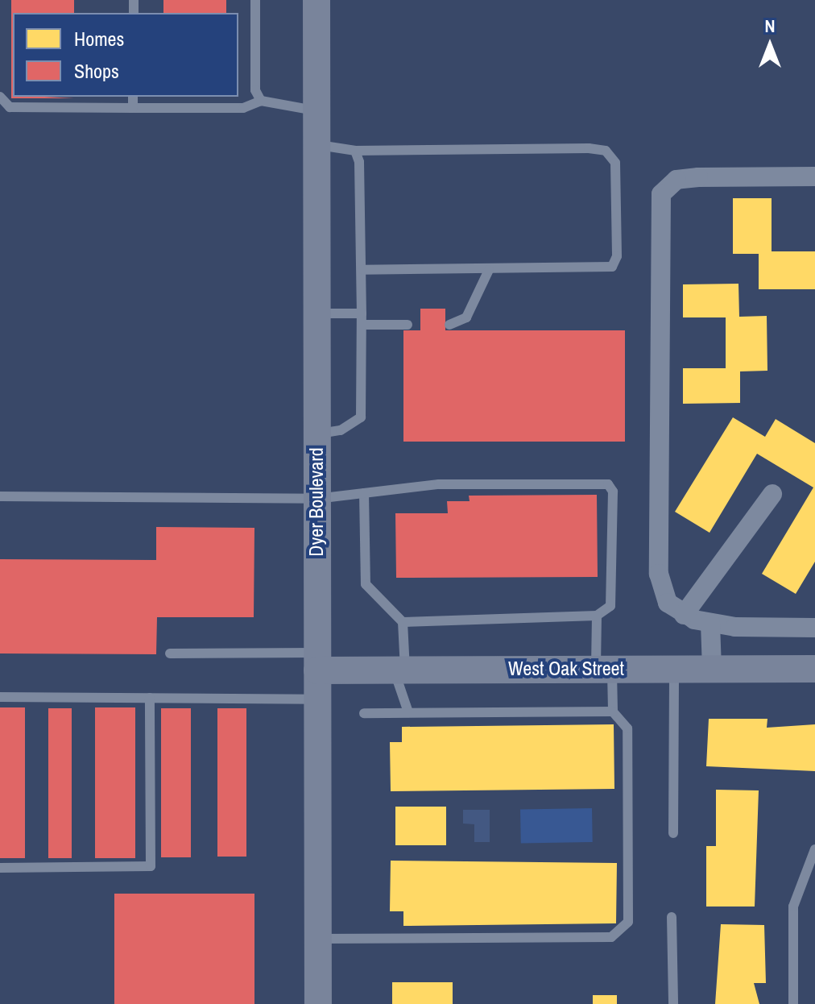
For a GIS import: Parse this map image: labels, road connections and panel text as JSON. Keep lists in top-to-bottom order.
{
  "streets": {
    "main road": ["Dyer Boulevard", "West Oak Street"]
  },
  "crossings": [
    ["Dyer Boulevard", "West Oak Street"]
  ],
  "legend": ["Homes", "Shops"],
  "north": "top"
}
